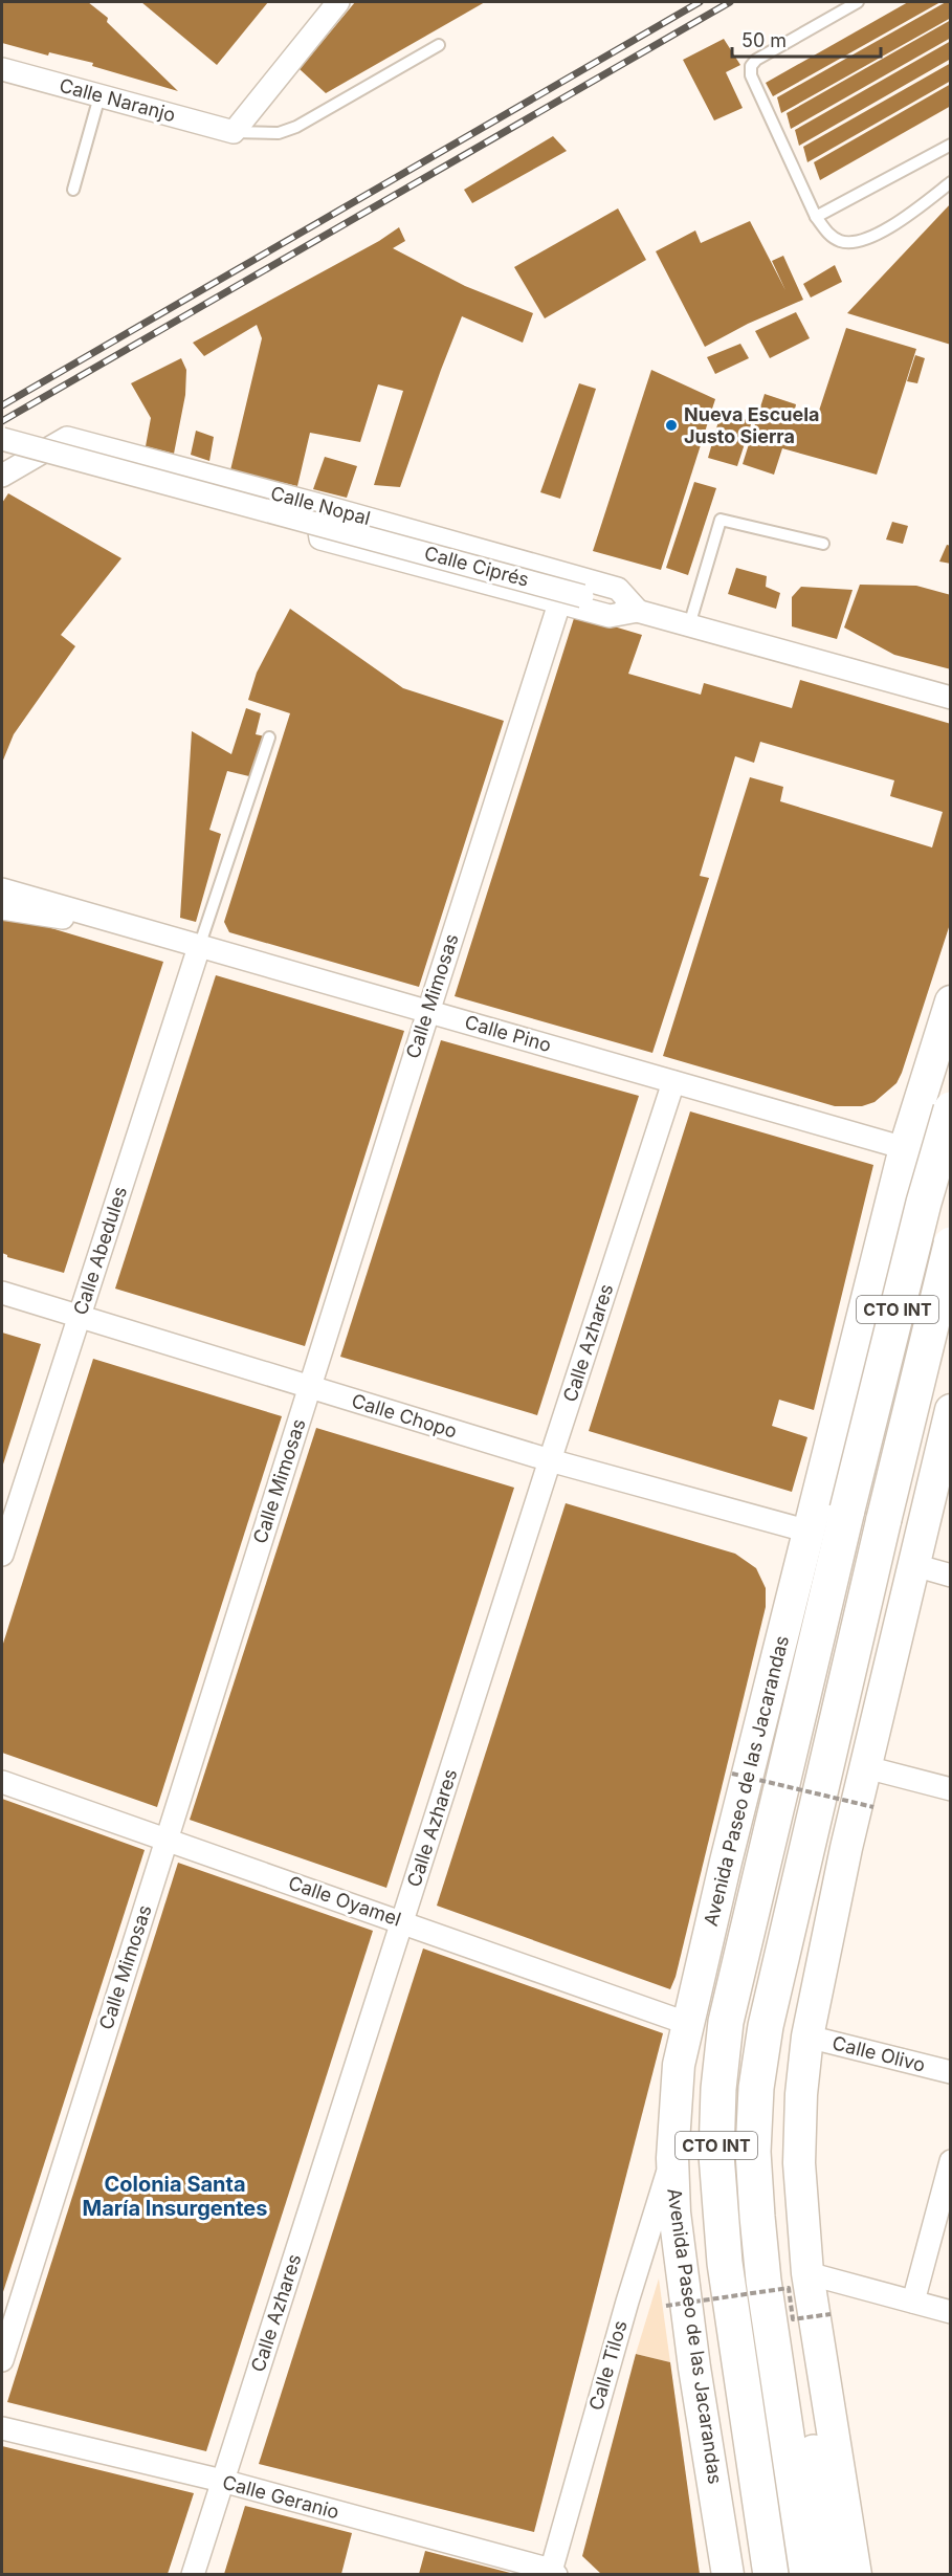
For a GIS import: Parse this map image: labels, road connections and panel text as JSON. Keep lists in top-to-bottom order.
{
  "streets": {
    "highway": ["CTO INT"],
    "main road": ["Avenida Paseo de las Jacarandas"],
    "street": [
      "Calle Naranjo",
      "Calle Nopal",
      "Calle Ciprés",
      "Calle Mimosas",
      "Calle Pino",
      "Calle Abedules",
      "Calle Azhares",
      "Calle Chopo",
      "Calle Oyamel",
      "Calle Olivo",
      "Calle Tilos",
      "Calle Geranio"
    ]
  },
  "crossings": [
    ["Calle Nopal", "Calle Ciprés"],
    ["Calle Mimosas", "Calle Pino"],
    ["Calle Mimosas", "Calle Chopo"],
    ["Calle Mimosas", "Calle Oyamel"],
    ["Calle Pino", "Calle Abedules"],
    ["Calle Pino", "Calle Azhares"],
    ["Calle Pino", "Avenida Paseo de las Jacarandas"],
    ["Calle Abedules", "Calle Chopo"],
    ["Calle Azhares", "Calle Chopo"],
    ["Calle Azhares", "Calle Oyamel"],
    ["Calle Azhares", "Calle Geranio"],
    ["Calle Chopo", "Avenida Paseo de las Jacarandas"],
    ["Avenida Paseo de las Jacarandas", "Calle Oyamel"],
    ["Avenida Paseo de las Jacarandas", "Calle Tilos"],
    ["Calle Tilos", "Calle Geranio"]
  ],
  "districts": ["Colonia Santa María Insurgentes"],
  "places": ["Nueva Escuela Justo Sierra"],
  "scale_bar": "50 m"
}
